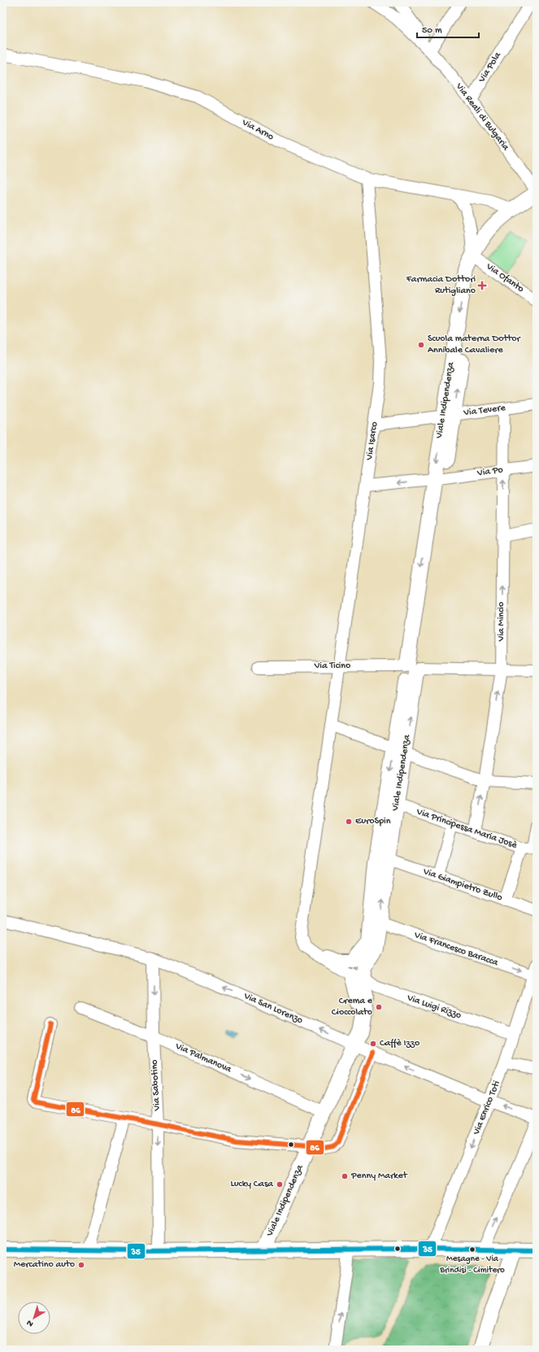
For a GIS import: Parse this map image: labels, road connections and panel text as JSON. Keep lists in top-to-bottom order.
{
  "streets": {
    "main road": ["Viale Indipendenza"],
    "street": [
      "Via Pola",
      "Via Reali di Bulgaria",
      "Via Arno",
      "Via Ofanto",
      "Via Tevere",
      "Via Isarco",
      "Via Po",
      "Via Mincio",
      "Via Ticino",
      "Via Principessa Maria Josè",
      "Via Giampietro Zullo",
      "Via Francesco Baracca",
      "Via Luigi Rizzo",
      "Via San Lorenzo",
      "Via Palmanova",
      "Via Sabotino",
      "Via Enrico Toti"
    ]
  },
  "crossings": [
    ["Via Pola", "Via Reali di Bulgaria"],
    ["Via Reali di Bulgaria", "Viale Indipendenza"],
    ["Via Arno", "Viale Indipendenza"],
    ["Via Arno", "Via Isarco"],
    ["Via Ofanto", "Viale Indipendenza"],
    ["Viale Indipendenza", "Via Tevere"],
    ["Viale Indipendenza", "Via Isarco"],
    ["Viale Indipendenza", "Via Po"],
    ["Viale Indipendenza", "Via Ticino"],
    ["Viale Indipendenza", "Via Principessa Maria Josè"],
    ["Viale Indipendenza", "Via Giampietro Zullo"],
    ["Viale Indipendenza", "Via Francesco Baracca"],
    ["Viale Indipendenza", "Via Luigi Rizzo"],
    ["Viale Indipendenza", "Via San Lorenzo"],
    ["Viale Indipendenza", "Via Palmanova"],
    ["Via Tevere", "Via Isarco"],
    ["Via Tevere", "Via Mincio"],
    ["Via Isarco", "Via Po"],
    ["Via Isarco", "Via Ticino"],
    ["Via Isarco", "Via Luigi Rizzo"],
    ["Via Po", "Via Mincio"],
    ["Via Mincio", "Via Ticino"],
    ["Via Mincio", "Via Principessa Maria Josè"],
    ["Via Francesco Baracca", "Via Enrico Toti"],
    ["Via Luigi Rizzo", "Via Enrico Toti"],
    ["Via San Lorenzo", "Via Sabotino"],
    ["Via San Lorenzo", "Via Enrico Toti"],
    ["Via Palmanova", "Via Sabotino"]
  ],
  "one_way": [
    "Via Po",
    "Via Mincio",
    "Via Francesco Baracca",
    "Via San Lorenzo"
  ],
  "places": {
    "health": ["Farmacia Dottori Rutigliano"],
    "other": [
      "Scuola materna Dottor Annibale Cavaliere",
      "EuroSpin",
      "Crema e Cioccolato",
      "Caffè Izzo",
      "Penny Market",
      "Lucky Casa",
      "Mesagne - Via Brindisi - Cimitero",
      "Mercatino auto"
    ]
  },
  "lines": ["transit line 86", "transit line 35"],
  "scale_bar": "50 m",
  "north": "bottom left"
}
